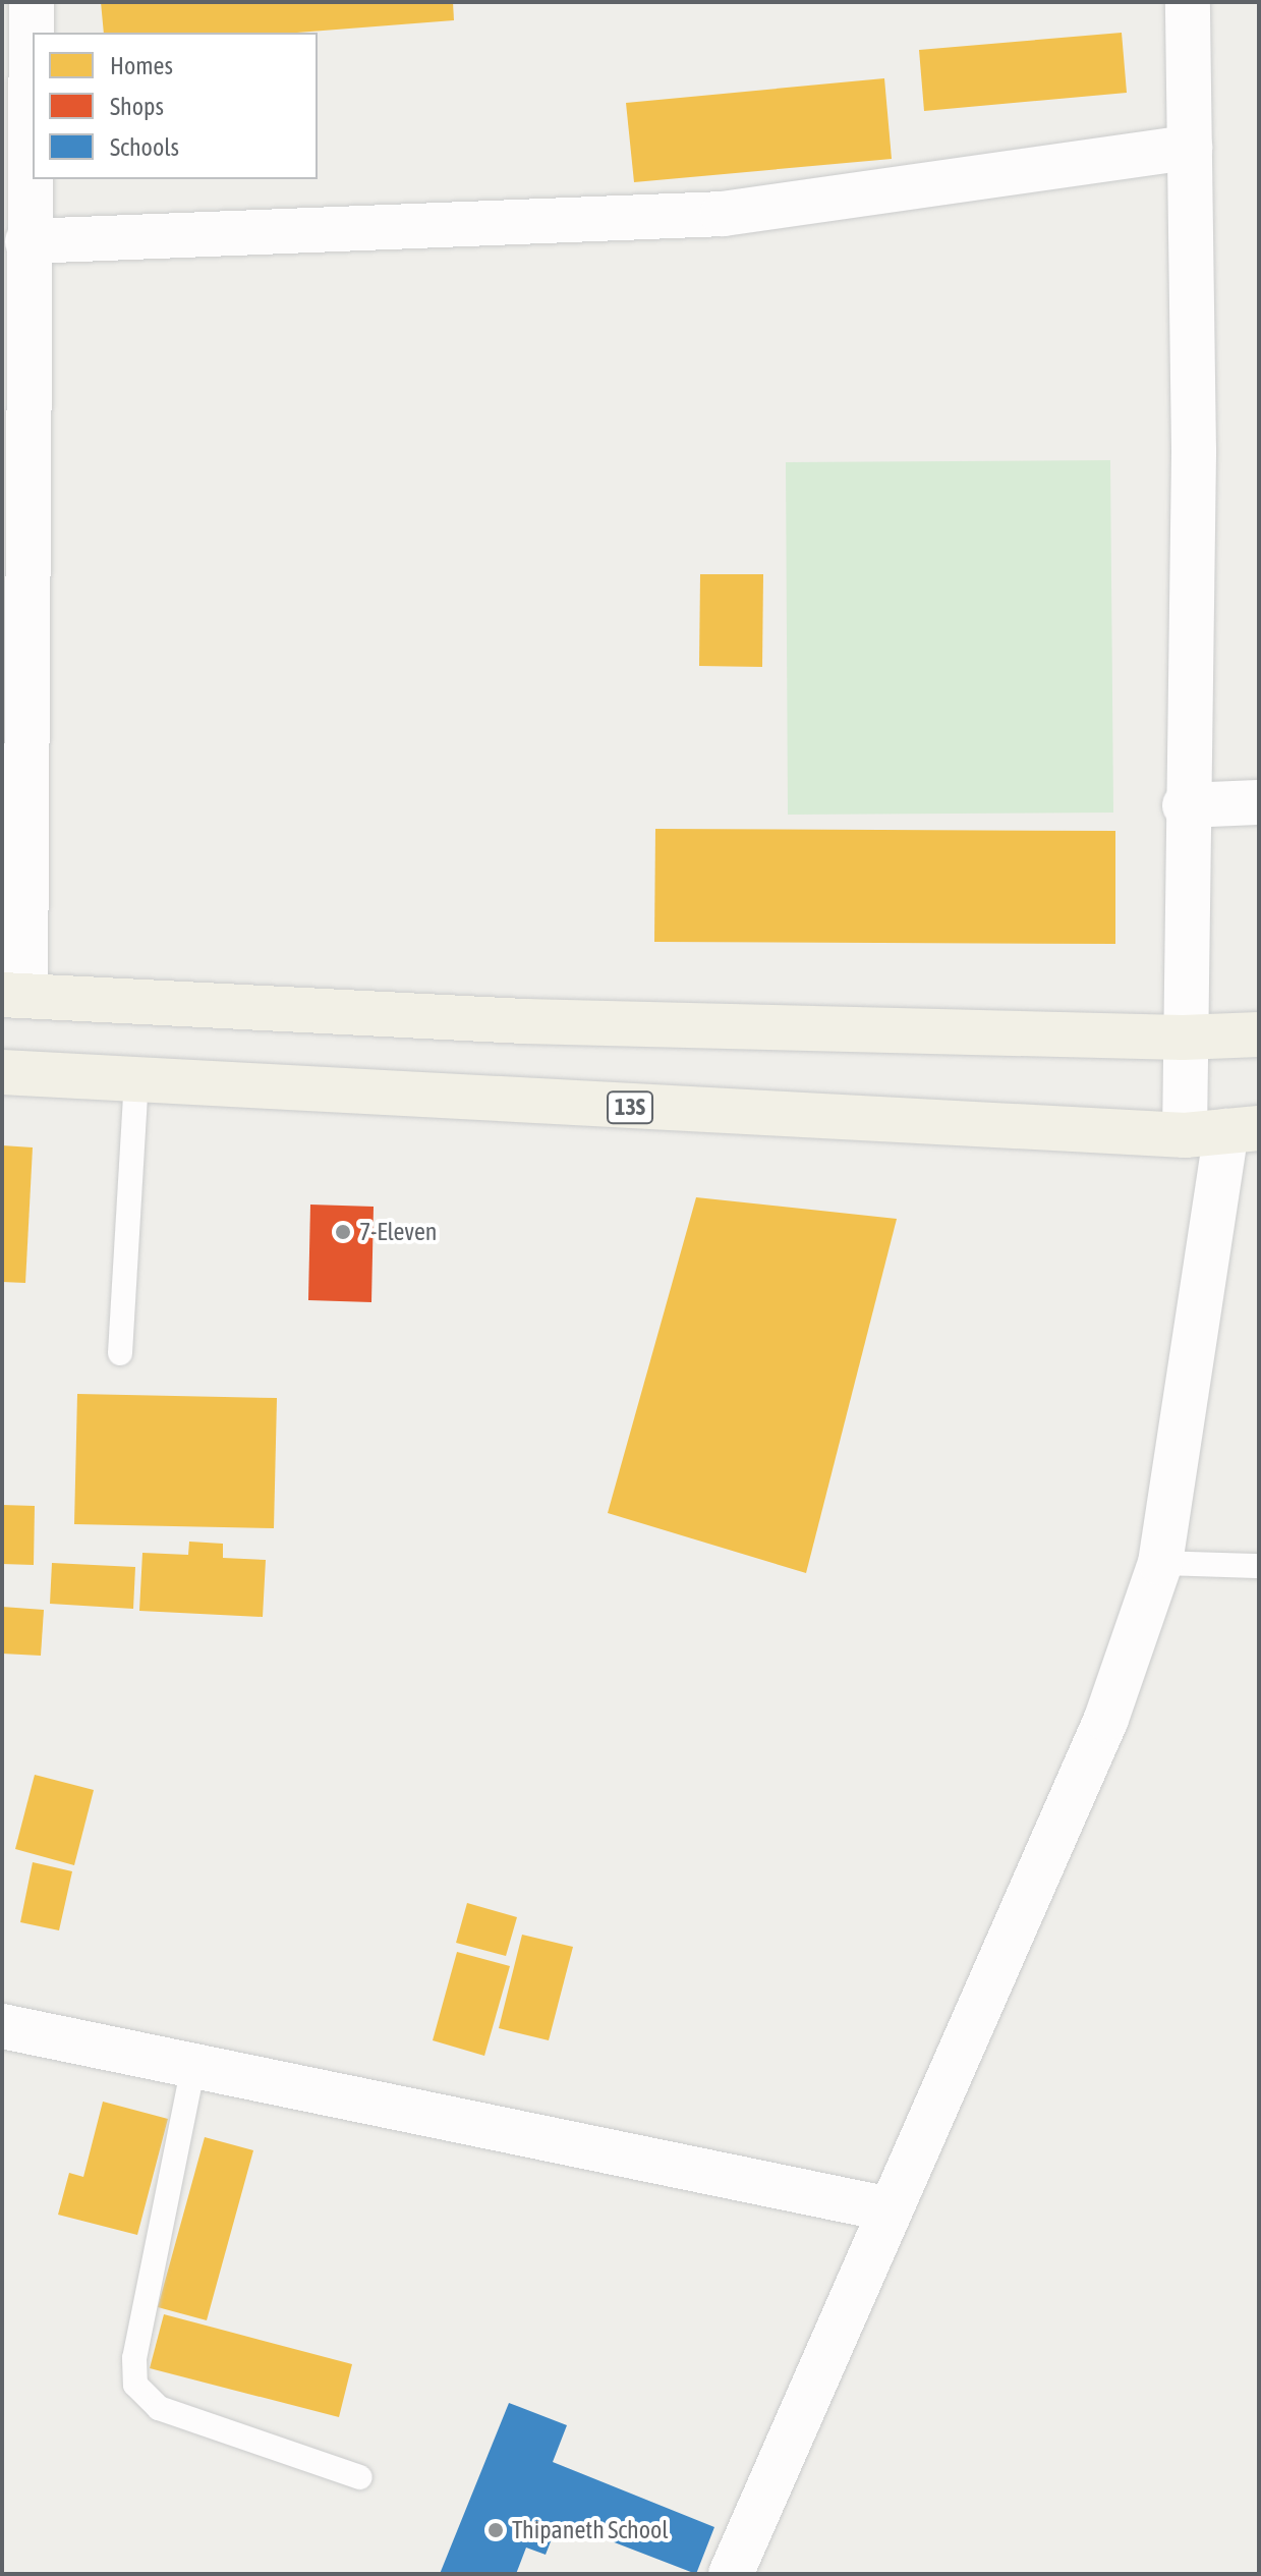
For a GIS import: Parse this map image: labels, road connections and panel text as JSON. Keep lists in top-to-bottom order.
{
  "streets": {
    "highway": ["13S"]
  },
  "places": ["7-Eleven", "Thipaneth School"],
  "legend": ["Homes", "Shops", "Schools"]
}
